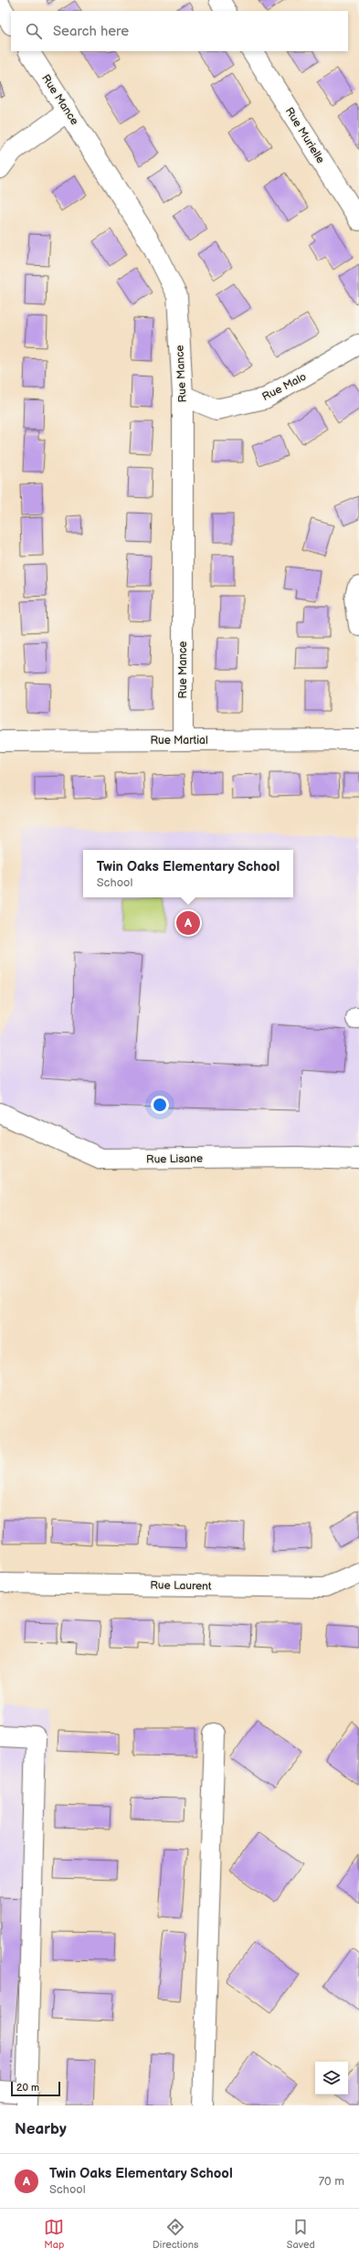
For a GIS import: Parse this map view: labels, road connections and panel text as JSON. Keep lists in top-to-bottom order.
{
  "streets": {
    "street": [
      "Rue Mance",
      "Rue Murielle",
      "Rue Malo",
      "Rue Martial",
      "Rue Lisane",
      "Rue Laurent"
    ]
  },
  "crossings": [
    ["Rue Mance", "Rue Malo"],
    ["Rue Mance", "Rue Martial"]
  ],
  "scale_bar": "20 m",
  "page": {
    "search": "Search here",
    "popup": ["Twin Oaks Elementary School", "School"],
    "pins": "A",
    "scale": "20 m",
    "heading": "Nearby",
    "list": [
      {
        "mark": "A",
        "name": "Twin Oaks Elementary School",
        "note": "School",
        "value": "70 m"
      }
    ],
    "nav": ["Map", "Directions", "Saved"]
  }
}
